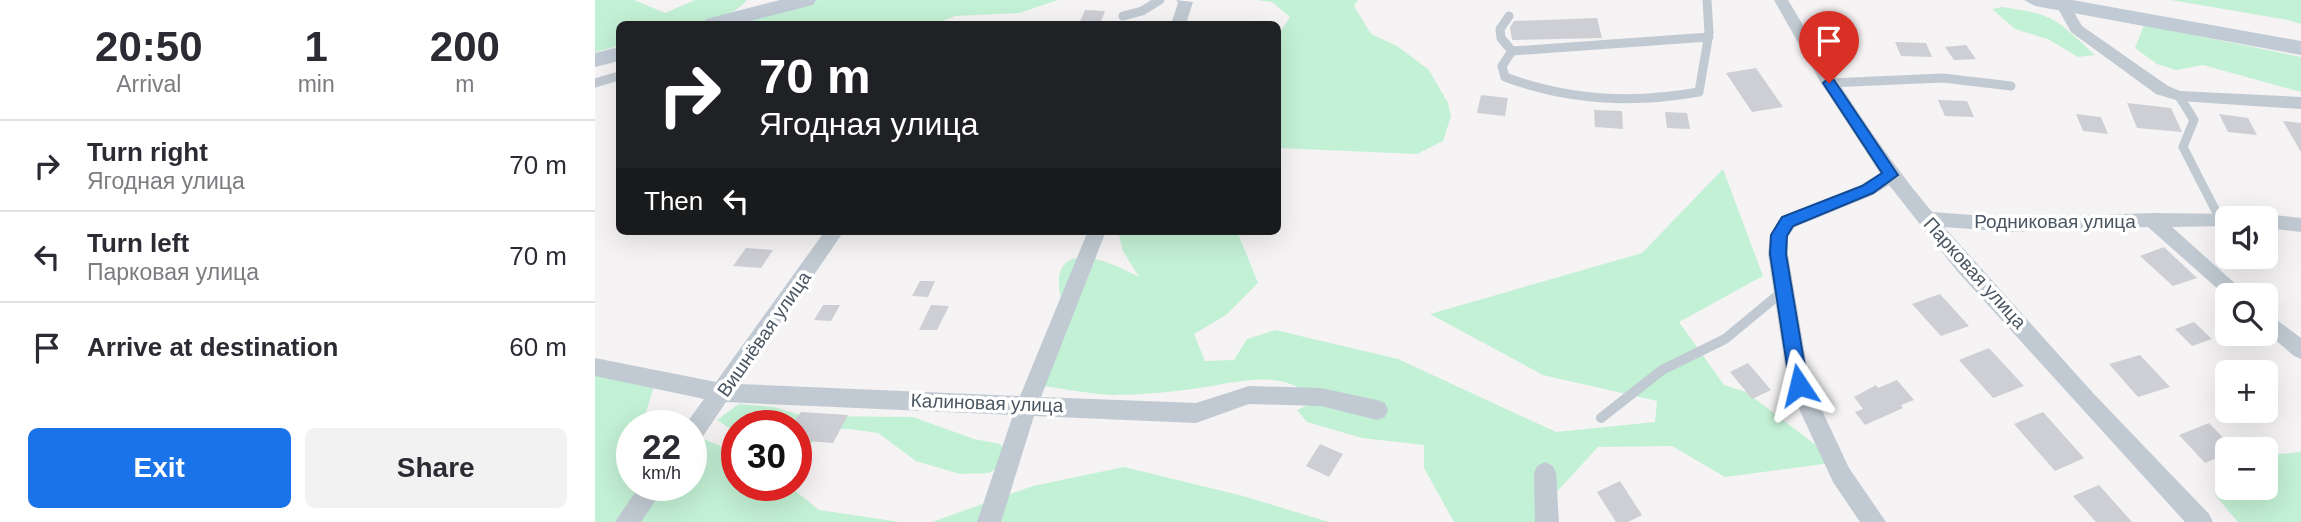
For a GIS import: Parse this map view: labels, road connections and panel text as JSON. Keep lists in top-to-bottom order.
{
  "streets": {
    "street": [
      "Родниковая улица",
      "Парковая улица",
      "Вишнёвая улица",
      "Калиновая улица"
    ]
  },
  "crossings": [
    ["Родниковая улица", "Парковая улица"],
    ["Вишнёвая улица", "Калиновая улица"]
  ],
  "page": {
    "eta": [
      "20:50",
      "Arrival",
      "1",
      "min",
      "200",
      "m"
    ],
    "turn": ["70 m", "Ягодная улица"],
    "list": [
      {
        "name": "Turn right",
        "note": "Ягодная улица",
        "value": "70 m"
      },
      {
        "name": "Turn left",
        "note": "Парковая улица",
        "value": "70 m"
      },
      {
        "name": "Arrive at destination",
        "value": "60 m"
      }
    ],
    "then": "Then",
    "map_buttons": ["+", "−"],
    "speed": "22 km/h",
    "limit": "30",
    "buttons": ["Exit", "Share"]
  }
}
